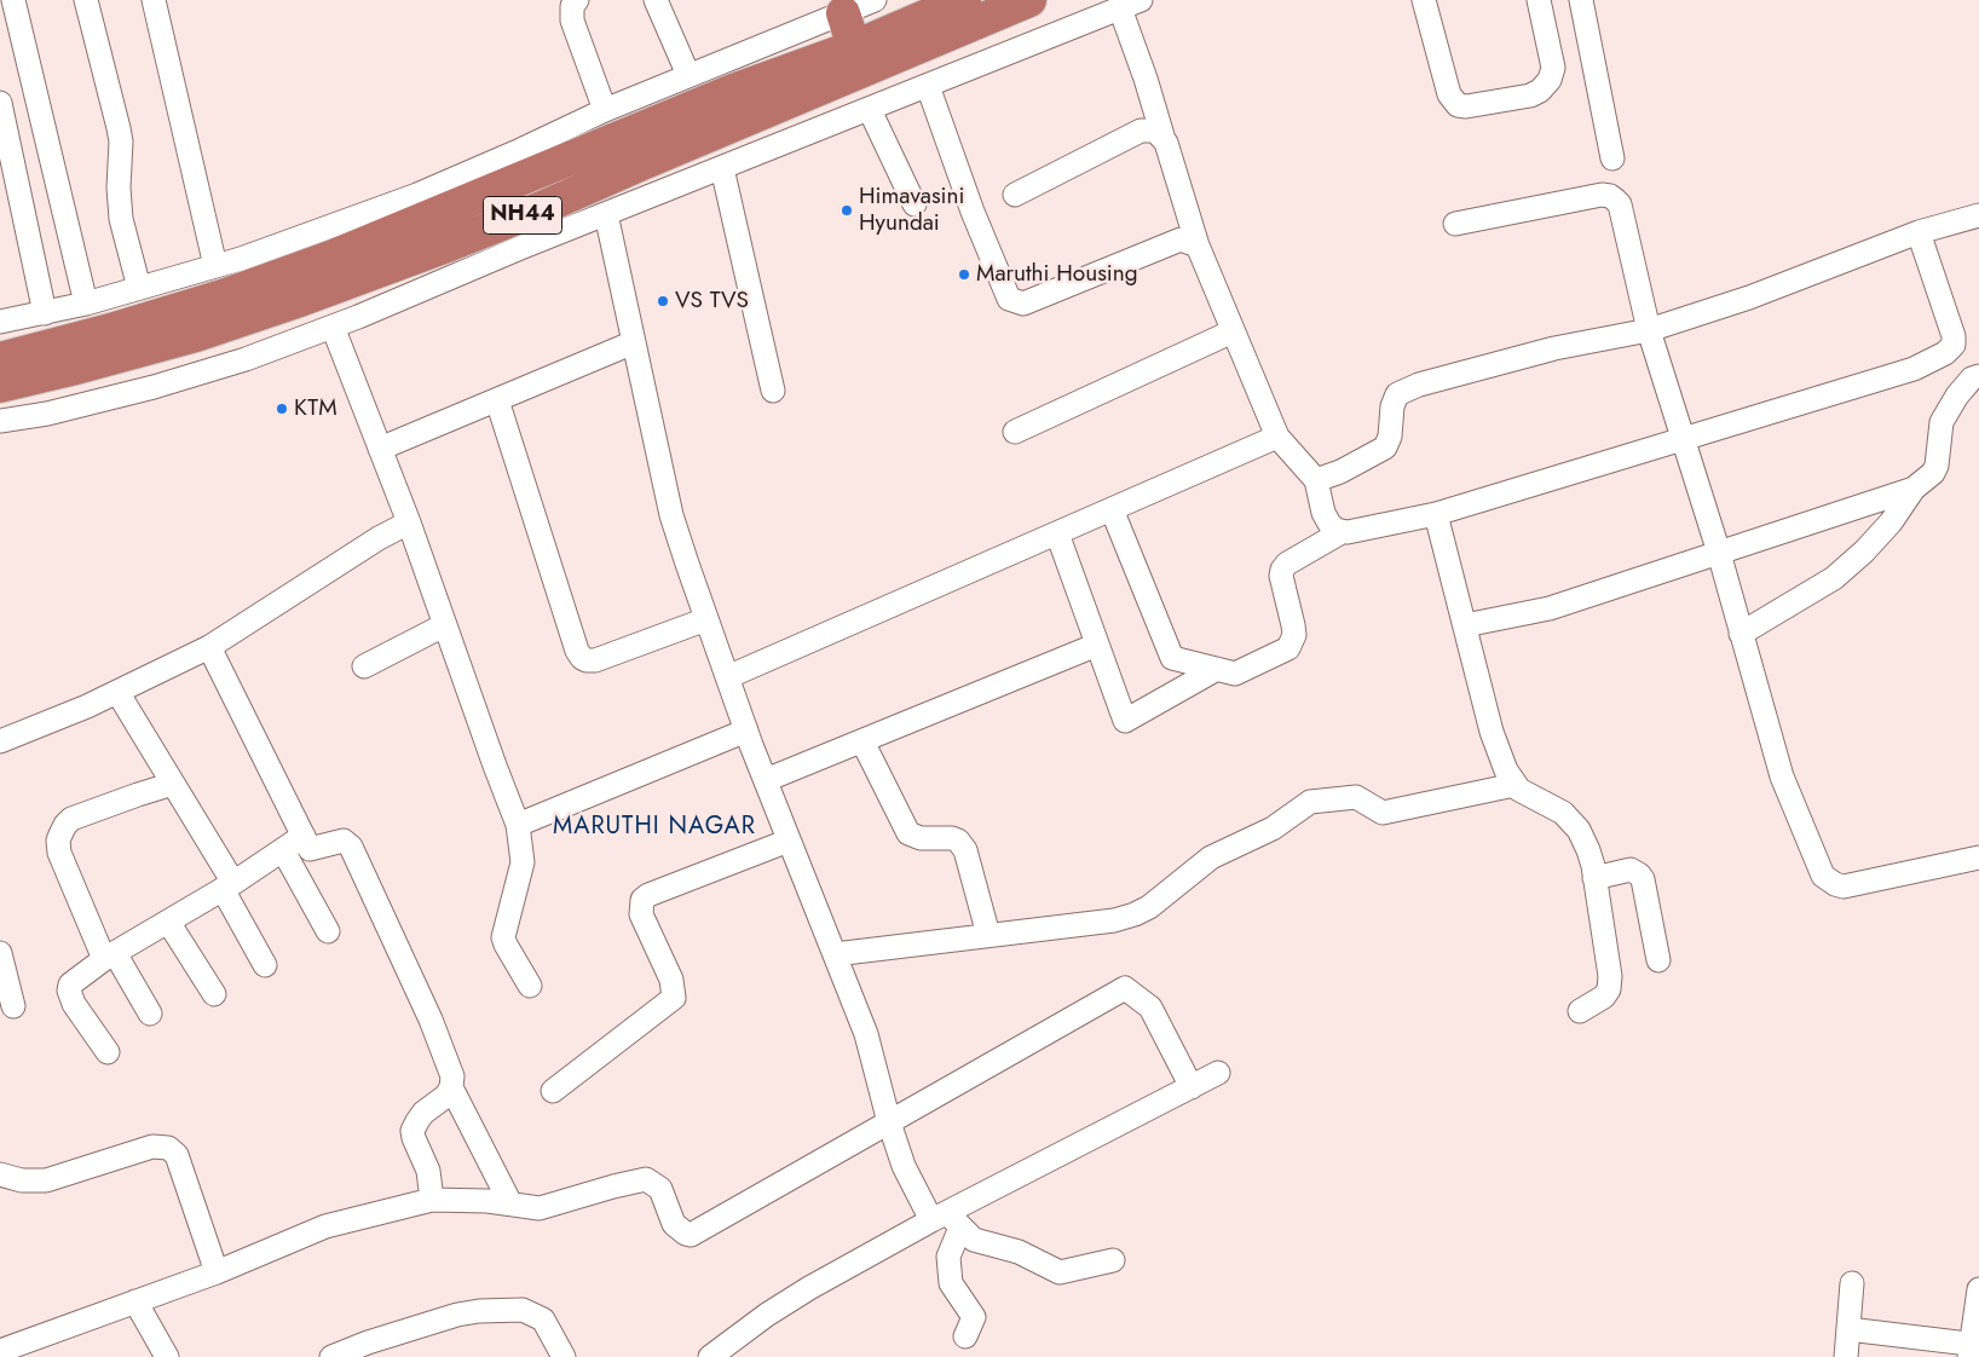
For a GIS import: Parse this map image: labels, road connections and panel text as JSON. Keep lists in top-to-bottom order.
{
  "streets": {
    "highway": ["NH44"]
  },
  "districts": ["MARUTHI NAGAR"],
  "places": [
    "Himavasini Hyundai",
    "Maruthi Housing",
    "VS TVS",
    "KTM"
  ]
}
